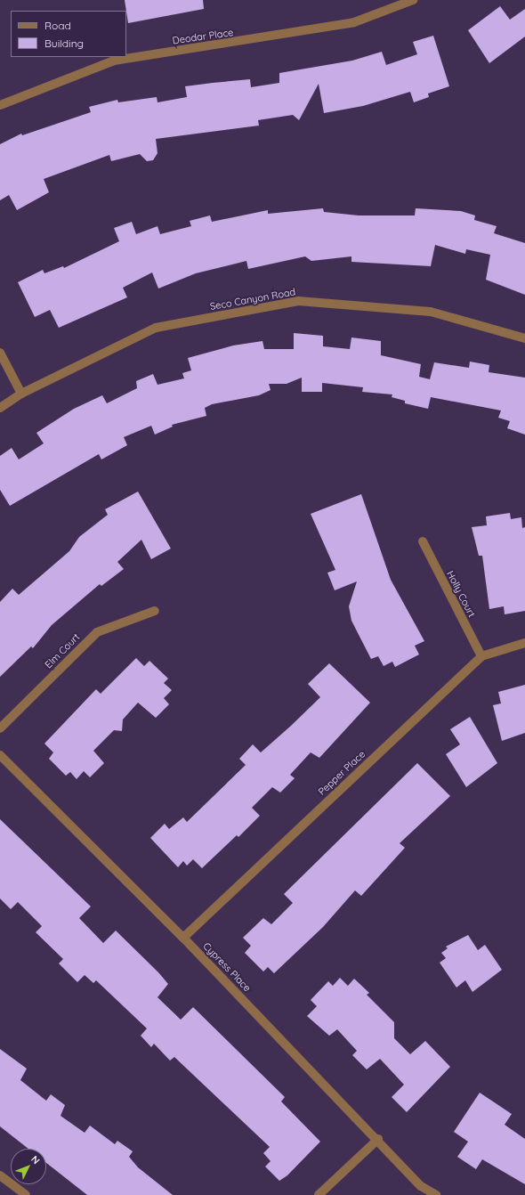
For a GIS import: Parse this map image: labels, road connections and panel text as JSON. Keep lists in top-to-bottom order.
{
  "streets": {
    "street": [
      "Deodar Place",
      "Seco Canyon Road",
      "Holly Court",
      "Elm Court",
      "Pepper Place",
      "Cypress Place"
    ]
  },
  "crossings": [
    ["Holly Court", "Pepper Place"],
    ["Pepper Place", "Cypress Place"]
  ],
  "legend": ["Road", "Building"],
  "north": "top right"
}
